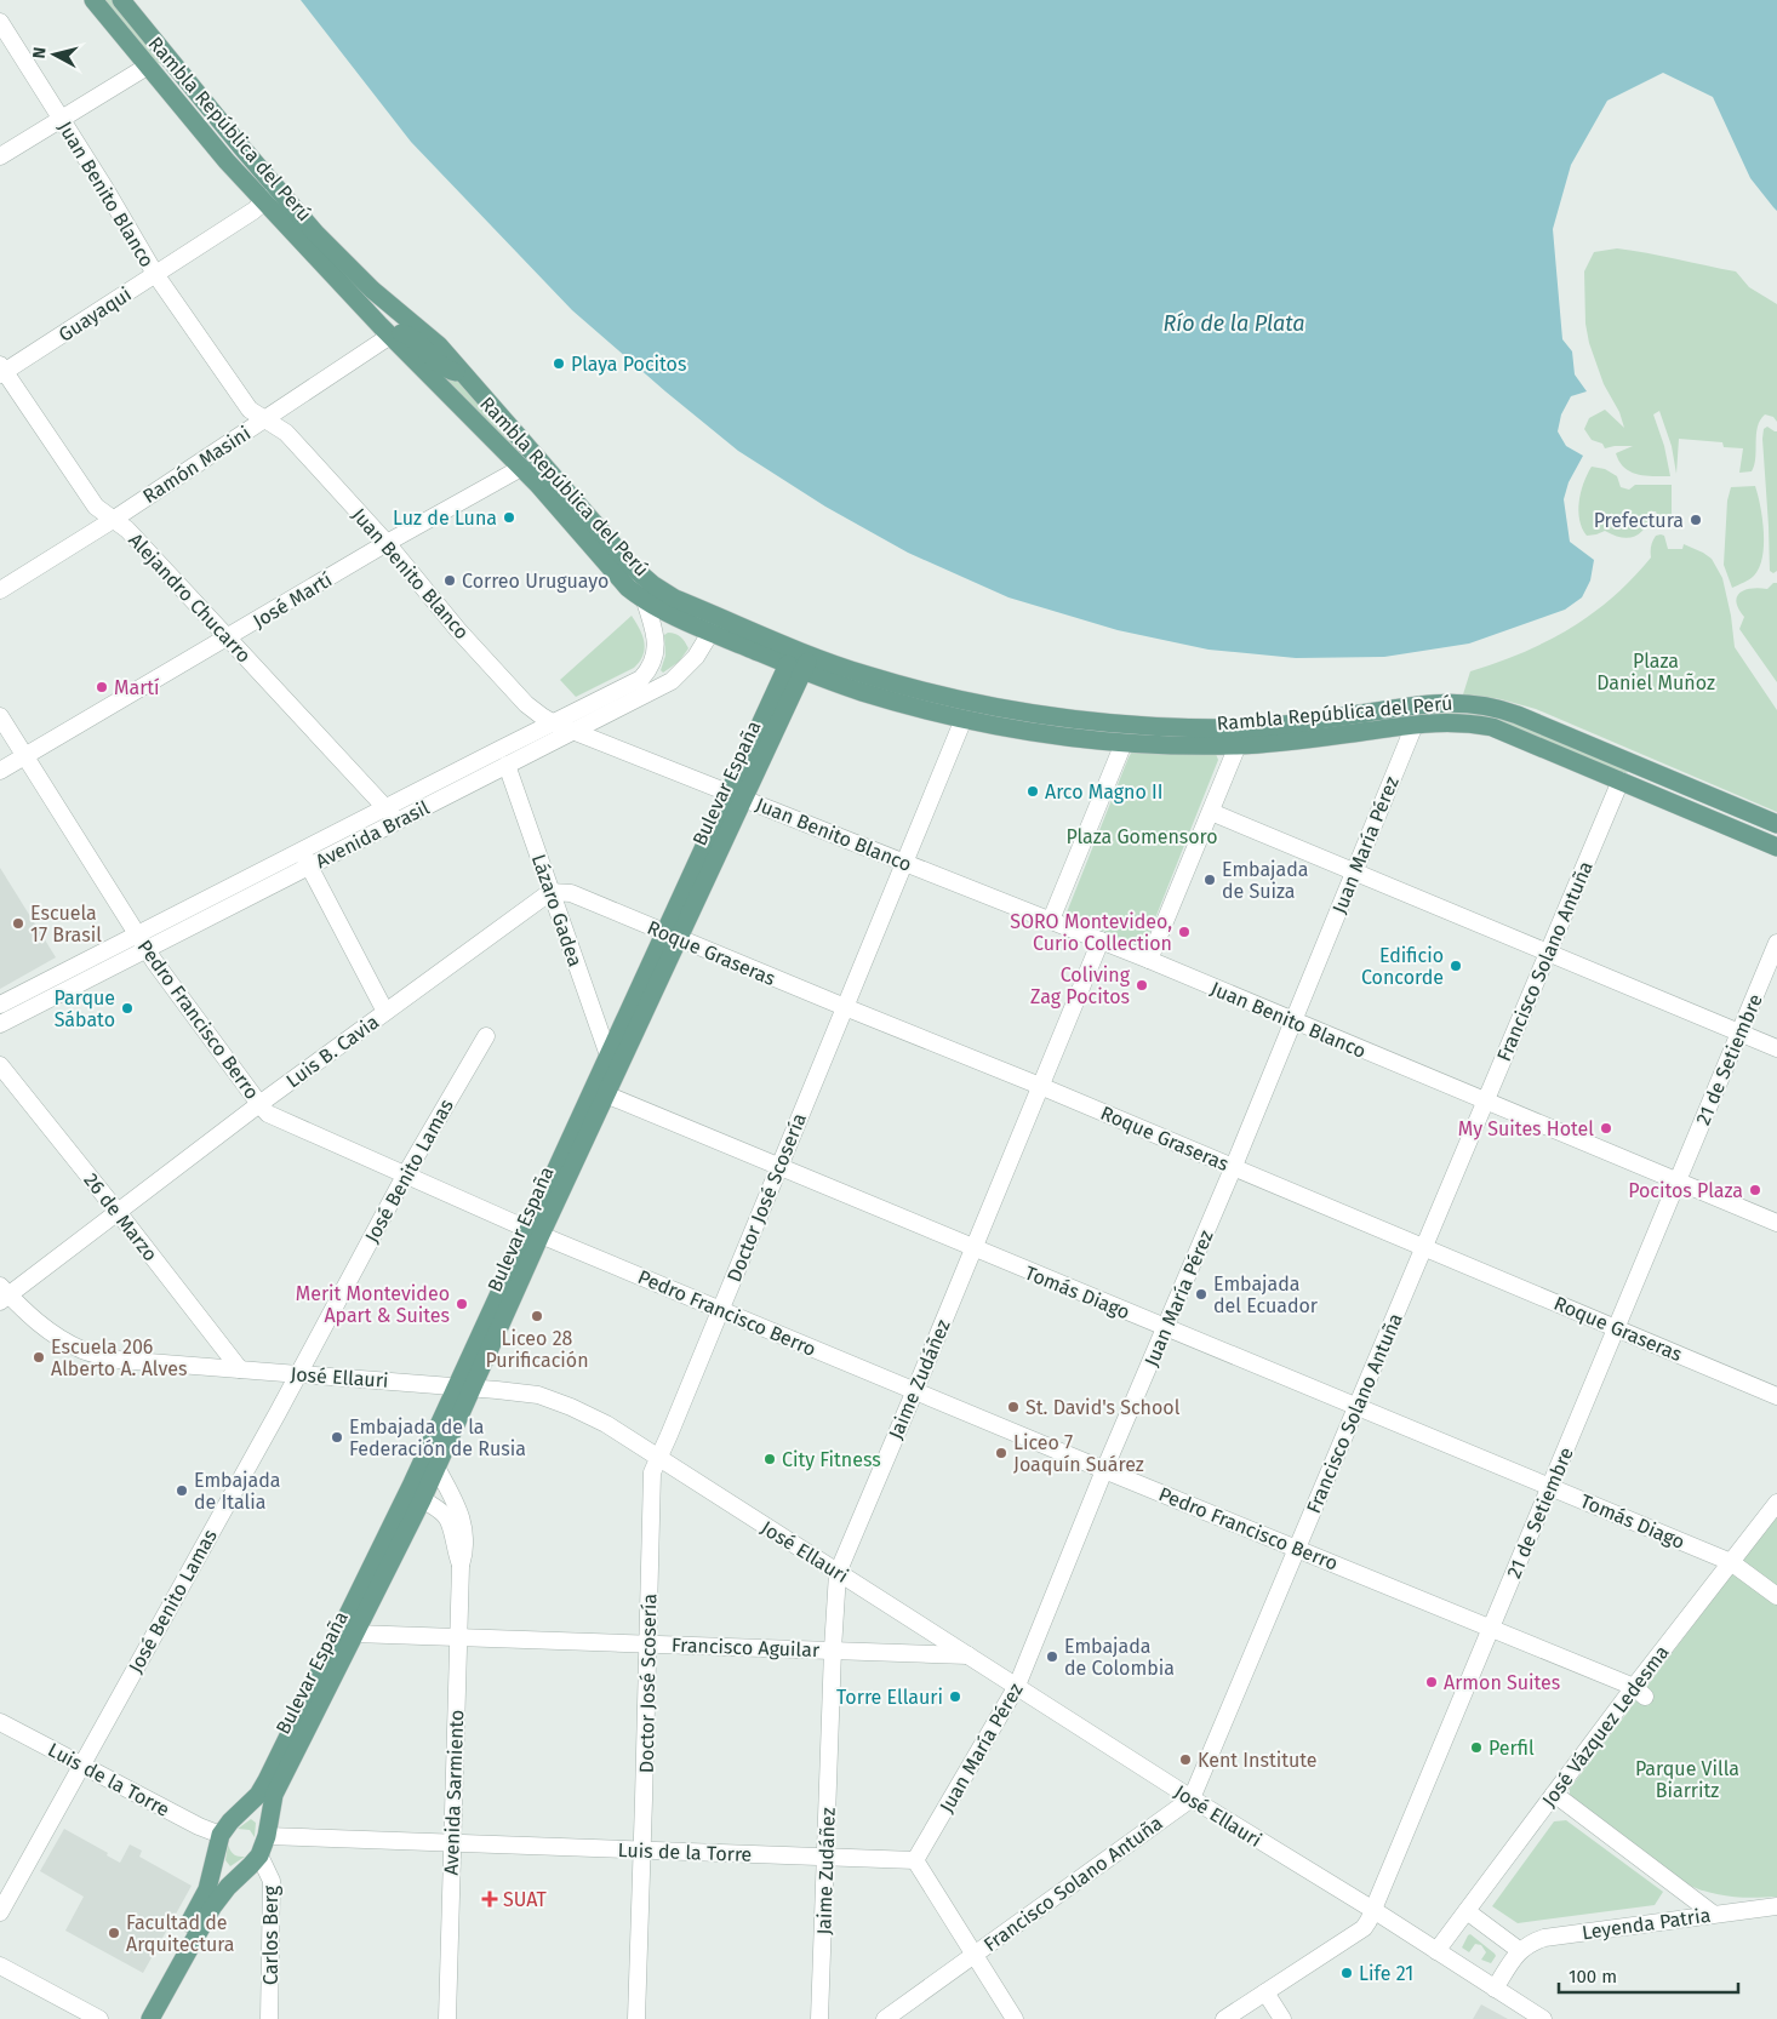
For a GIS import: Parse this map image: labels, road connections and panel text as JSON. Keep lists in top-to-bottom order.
{
  "streets": {
    "main road": ["Rambla República del Perú", "Bulevar España"],
    "street": [
      "Juan Benito Blanco",
      "Guayaqui",
      "Ramón Masini",
      "Alejandro Chucarro",
      "José Martí",
      "Avenida Brasil",
      "Juan María Pérez",
      "Lázaro Gadea",
      "Roque Graseras",
      "Francisco Solano Antuña",
      "Pedro Francisco Berro",
      "Luis B. Cavia",
      "21 de Setiembre",
      "José Benito Lamas",
      "Doctor José Scosería",
      "26 de Marzo",
      "Tomás Diago",
      "José Ellauri",
      "Jaime Zudáñez",
      "Francisco Aguilar",
      "José Vázquez Ledesma",
      "Luis de la Torre",
      "Avenida Sarmiento",
      "Leyenda Patria",
      "Carlos Berg"
    ]
  },
  "crossings": [
    ["Rambla República del Perú", "Guayaqui"],
    ["Rambla República del Perú", "Ramón Masini"],
    ["Rambla República del Perú", "José Martí"],
    ["Rambla República del Perú", "Bulevar España"],
    ["Rambla República del Perú", "Avenida Brasil"],
    ["Rambla República del Perú", "Juan María Pérez"],
    ["Rambla República del Perú", "Francisco Solano Antuña"],
    ["Rambla República del Perú", "Doctor José Scosería"],
    ["Juan Benito Blanco", "Guayaqui"],
    ["Juan Benito Blanco", "Ramón Masini"],
    ["Juan Benito Blanco", "José Martí"],
    ["Juan Benito Blanco", "Bulevar España"],
    ["Juan Benito Blanco", "Avenida Brasil"],
    ["Juan Benito Blanco", "Juan María Pérez"],
    ["Juan Benito Blanco", "Francisco Solano Antuña"],
    ["Juan Benito Blanco", "21 de Setiembre"],
    ["Juan Benito Blanco", "Doctor José Scosería"],
    ["Juan Benito Blanco", "Jaime Zudáñez"],
    ["Guayaqui", "Alejandro Chucarro"],
    ["Ramón Masini", "Alejandro Chucarro"],
    ["Alejandro Chucarro", "José Martí"],
    ["Alejandro Chucarro", "Avenida Brasil"],
    ["José Martí", "Pedro Francisco Berro"],
    ["Bulevar España", "Lázaro Gadea"],
    ["Bulevar España", "Roque Graseras"],
    ["Bulevar España", "Pedro Francisco Berro"],
    ["Bulevar España", "Tomás Diago"],
    ["Bulevar España", "José Ellauri"],
    ["Bulevar España", "Francisco Aguilar"],
    ["Bulevar España", "Luis de la Torre"],
    ["Bulevar España", "Avenida Sarmiento"],
    ["Bulevar España", "Carlos Berg"],
    ["Avenida Brasil", "Lázaro Gadea"],
    ["Avenida Brasil", "Pedro Francisco Berro"],
    ["Juan María Pérez", "Roque Graseras"],
    ["Juan María Pérez", "Pedro Francisco Berro"],
    ["Juan María Pérez", "Tomás Diago"],
    ["Juan María Pérez", "José Ellauri"],
    ["Juan María Pérez", "Luis de la Torre"],
    ["Lázaro Gadea", "Roque Graseras"],
    ["Lázaro Gadea", "Luis B. Cavia"],
    ["Roque Graseras", "Francisco Solano Antuña"],
    ["Roque Graseras", "Luis B. Cavia"],
    ["Roque Graseras", "21 de Setiembre"],
    ["Roque Graseras", "Doctor José Scosería"],
    ["Roque Graseras", "Jaime Zudáñez"],
    ["Francisco Solano Antuña", "Pedro Francisco Berro"],
    ["Francisco Solano Antuña", "Tomás Diago"],
    ["Francisco Solano Antuña", "José Ellauri"],
    ["Pedro Francisco Berro", "Luis B. Cavia"],
    ["Pedro Francisco Berro", "21 de Setiembre"],
    ["Pedro Francisco Berro", "José Benito Lamas"],
    ["Pedro Francisco Berro", "Doctor José Scosería"],
    ["Pedro Francisco Berro", "Jaime Zudáñez"],
    ["Pedro Francisco Berro", "José Vázquez Ledesma"],
    ["Luis B. Cavia", "26 de Marzo"],
    ["Luis B. Cavia", "José Ellauri"],
    ["21 de Setiembre", "Tomás Diago"],
    ["21 de Setiembre", "José Ellauri"],
    ["José Benito Lamas", "José Ellauri"],
    ["José Benito Lamas", "Luis de la Torre"],
    ["Doctor José Scosería", "Tomás Diago"],
    ["Doctor José Scosería", "José Ellauri"],
    ["Doctor José Scosería", "Francisco Aguilar"],
    ["Doctor José Scosería", "Luis de la Torre"],
    ["26 de Marzo", "José Ellauri"],
    ["Tomás Diago", "Jaime Zudáñez"],
    ["Tomás Diago", "José Vázquez Ledesma"],
    ["José Ellauri", "Jaime Zudáñez"],
    ["José Ellauri", "Francisco Aguilar"],
    ["José Ellauri", "José Vázquez Ledesma"],
    ["Jaime Zudáñez", "Francisco Aguilar"],
    ["Jaime Zudáñez", "Luis de la Torre"],
    ["Francisco Aguilar", "Avenida Sarmiento"],
    ["Luis de la Torre", "Avenida Sarmiento"],
    ["Luis de la Torre", "Carlos Berg"]
  ],
  "water": ["Río de la Plata"],
  "parks": ["Plaza Daniel Muñoz", "Plaza Gomensoro", "Parque Villa Biarritz"],
  "places": {
    "other": [
      "Playa Pocitos",
      "Luz de Luna",
      "Prefectura",
      "Correo Uruguayo",
      "Martí",
      "Arco Magno II",
      "Embajada de Suiza",
      "Escuela 17 Brasil",
      "SORO Montevideo, Curio Collection",
      "Edificio Concorde",
      "Coliving Zag Pocitos",
      "Parque Sábato",
      "My Suites Hotel",
      "Pocitos Plaza",
      "Embajada del Ecuador",
      "Merit Montevideo Apart & Suites",
      "Liceo 28 Purificación",
      "Escuela 206 Alberto A. Alves",
      "St. David's School",
      "Embajada de la Federación de Rusia",
      "Liceo 7 Joaquín Suárez",
      "City Fitness",
      "Embajada de Italia",
      "Embajada de Colombia",
      "Armon Suites",
      "Torre Ellauri",
      "Perfil",
      "Kent Institute",
      "Facultad de Arquitectura",
      "Life 21"
    ],
    "health": ["SUAT"]
  },
  "scale_bar": "100 m",
  "north": "left"
}
